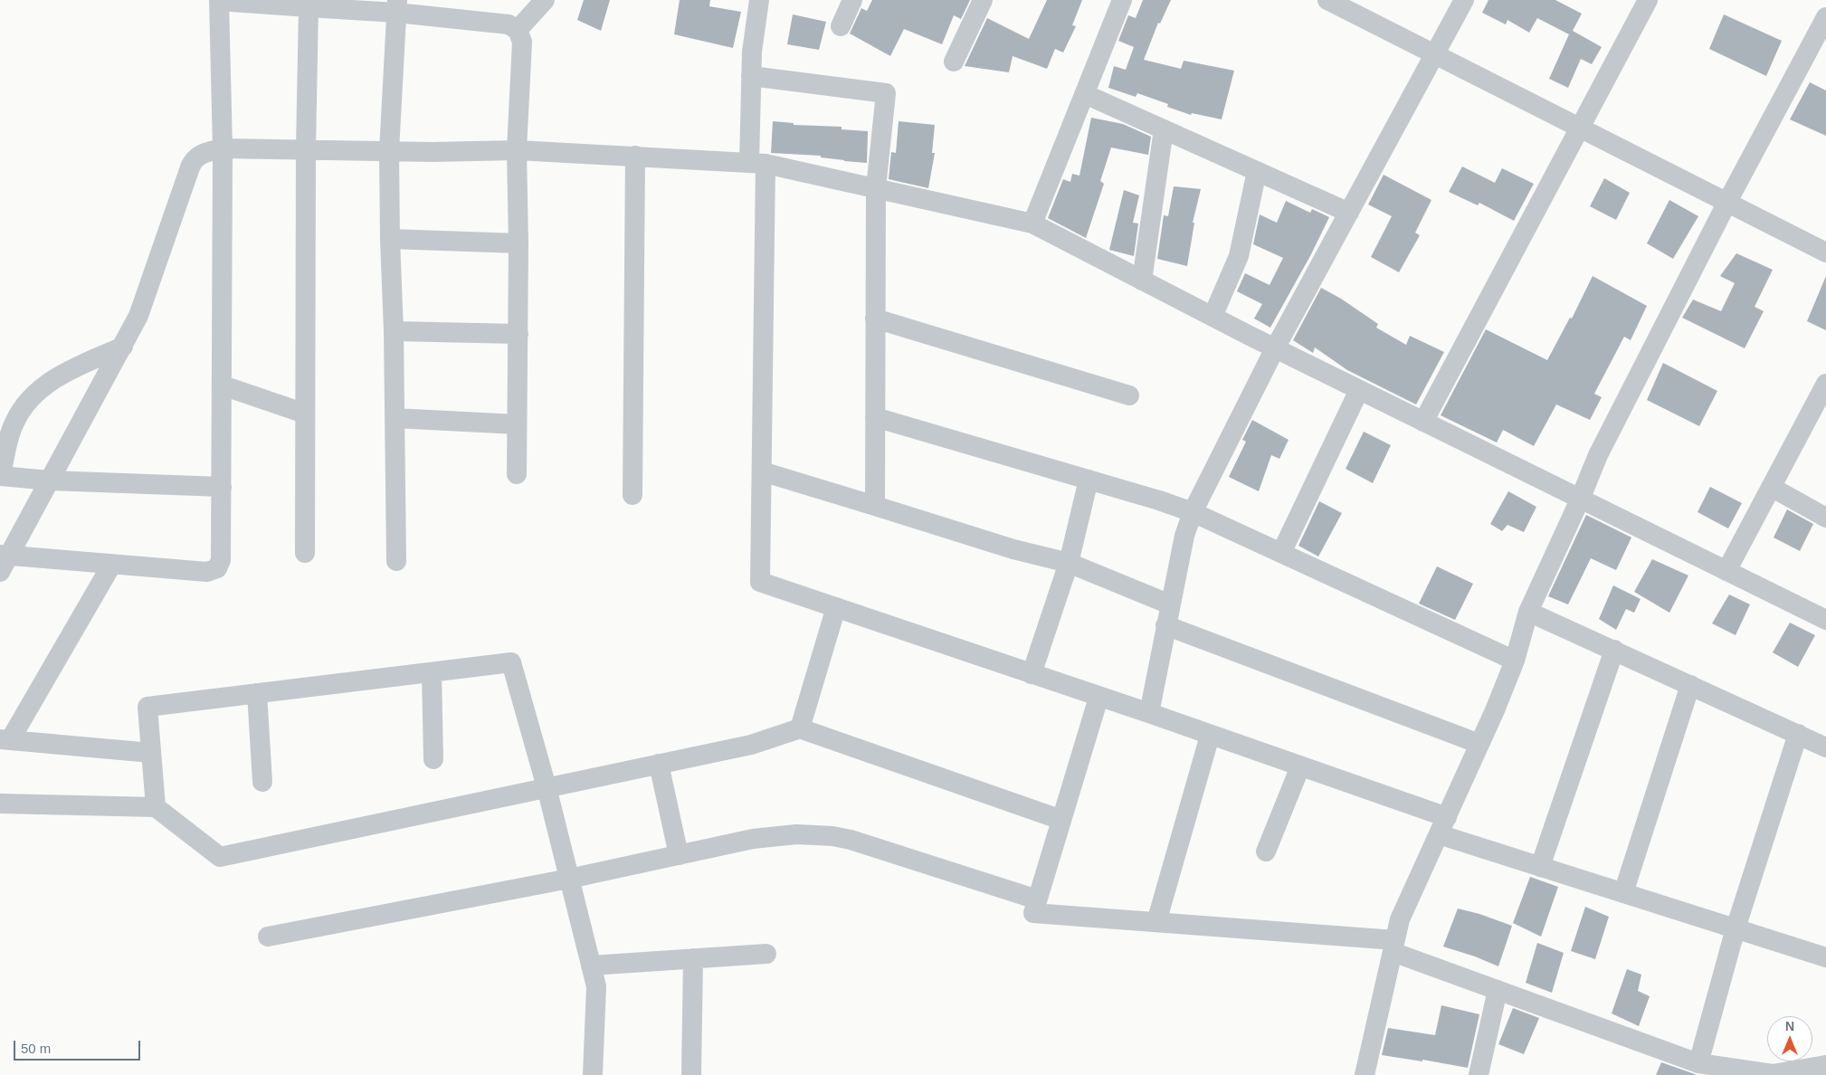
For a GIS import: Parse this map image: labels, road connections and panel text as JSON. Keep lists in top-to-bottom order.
{
  "scale_bar": "50 m",
  "north": "top"
}
